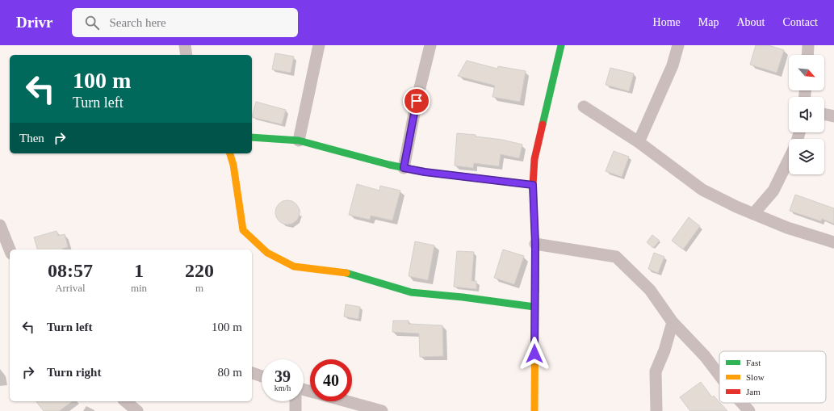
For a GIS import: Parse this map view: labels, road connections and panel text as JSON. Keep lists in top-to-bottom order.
{
  "legend": ["Fast", "Slow", "Jam"],
  "north": "bottom right",
  "page": {
    "header": "Drivr",
    "search": "Search here",
    "nav": [
      "Home",
      "Map",
      "About",
      "Contact"
    ],
    "turn": ["100 m", "Turn left"],
    "then": "Then",
    "eta": [
      "08:57",
      "Arrival",
      "1",
      "min",
      "220",
      "m"
    ],
    "list": [
      {
        "name": "Turn left",
        "value": "100 m"
      },
      {
        "name": "Turn right",
        "value": "80 m"
      }
    ],
    "speed": "39 km/h",
    "limit": "40"
  }
}
